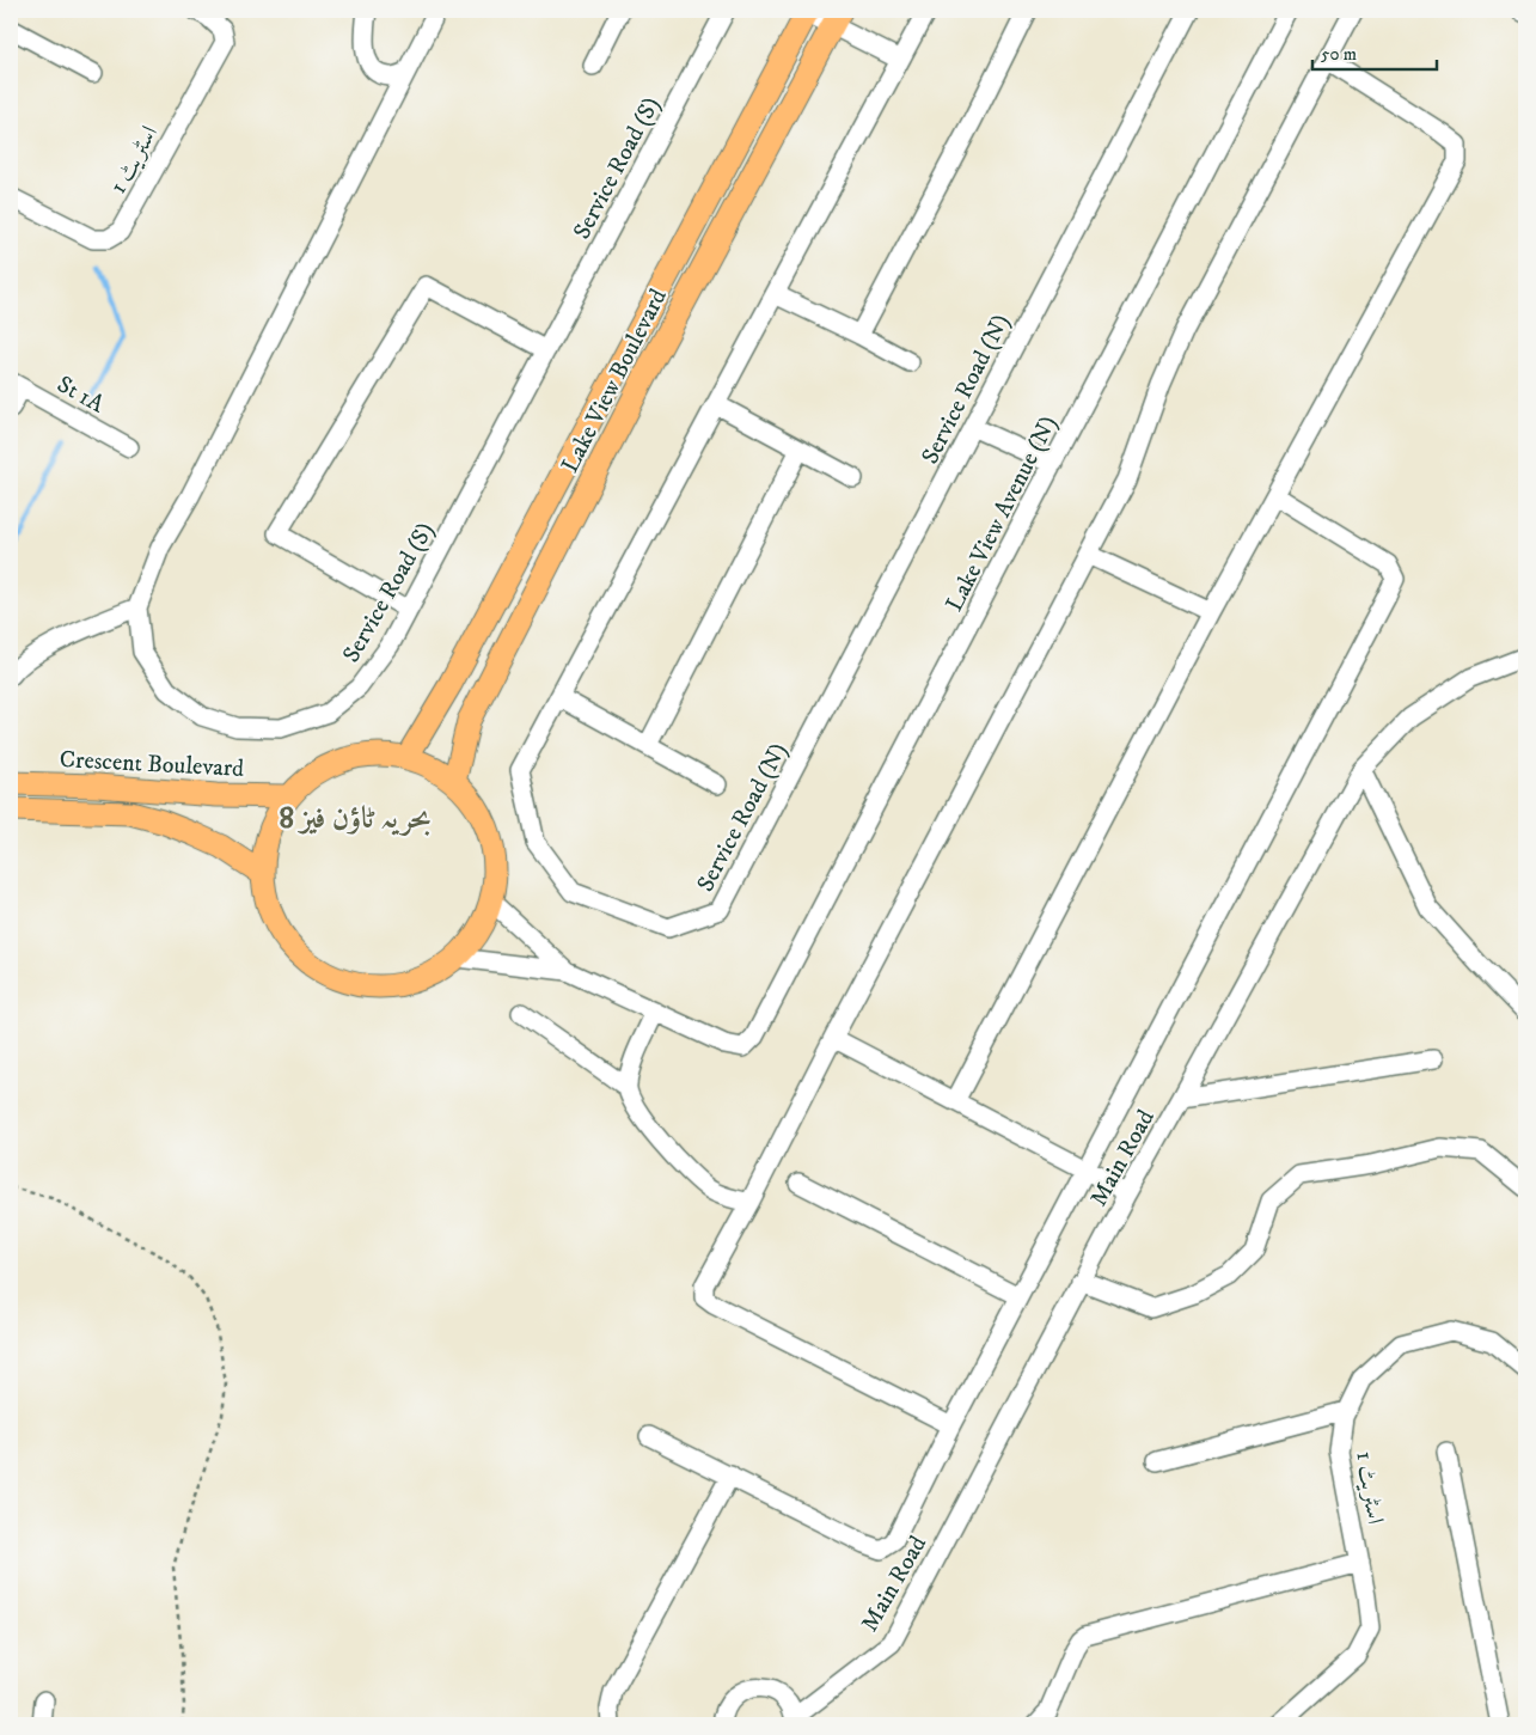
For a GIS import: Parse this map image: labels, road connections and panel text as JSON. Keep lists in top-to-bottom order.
{
  "streets": {
    "main road": ["Lake View Boulevard", "Crescent Boulevard"],
    "street": [
      "اسٹریٹ 1",
      "Service Road (S)",
      "Service Road (N)",
      "St 1A",
      "Lake View Avenue (N)",
      "Main Road"
    ]
  },
  "districts": ["بحریہ ٹاؤن فیز 8"],
  "scale_bar": "50 m"
}
